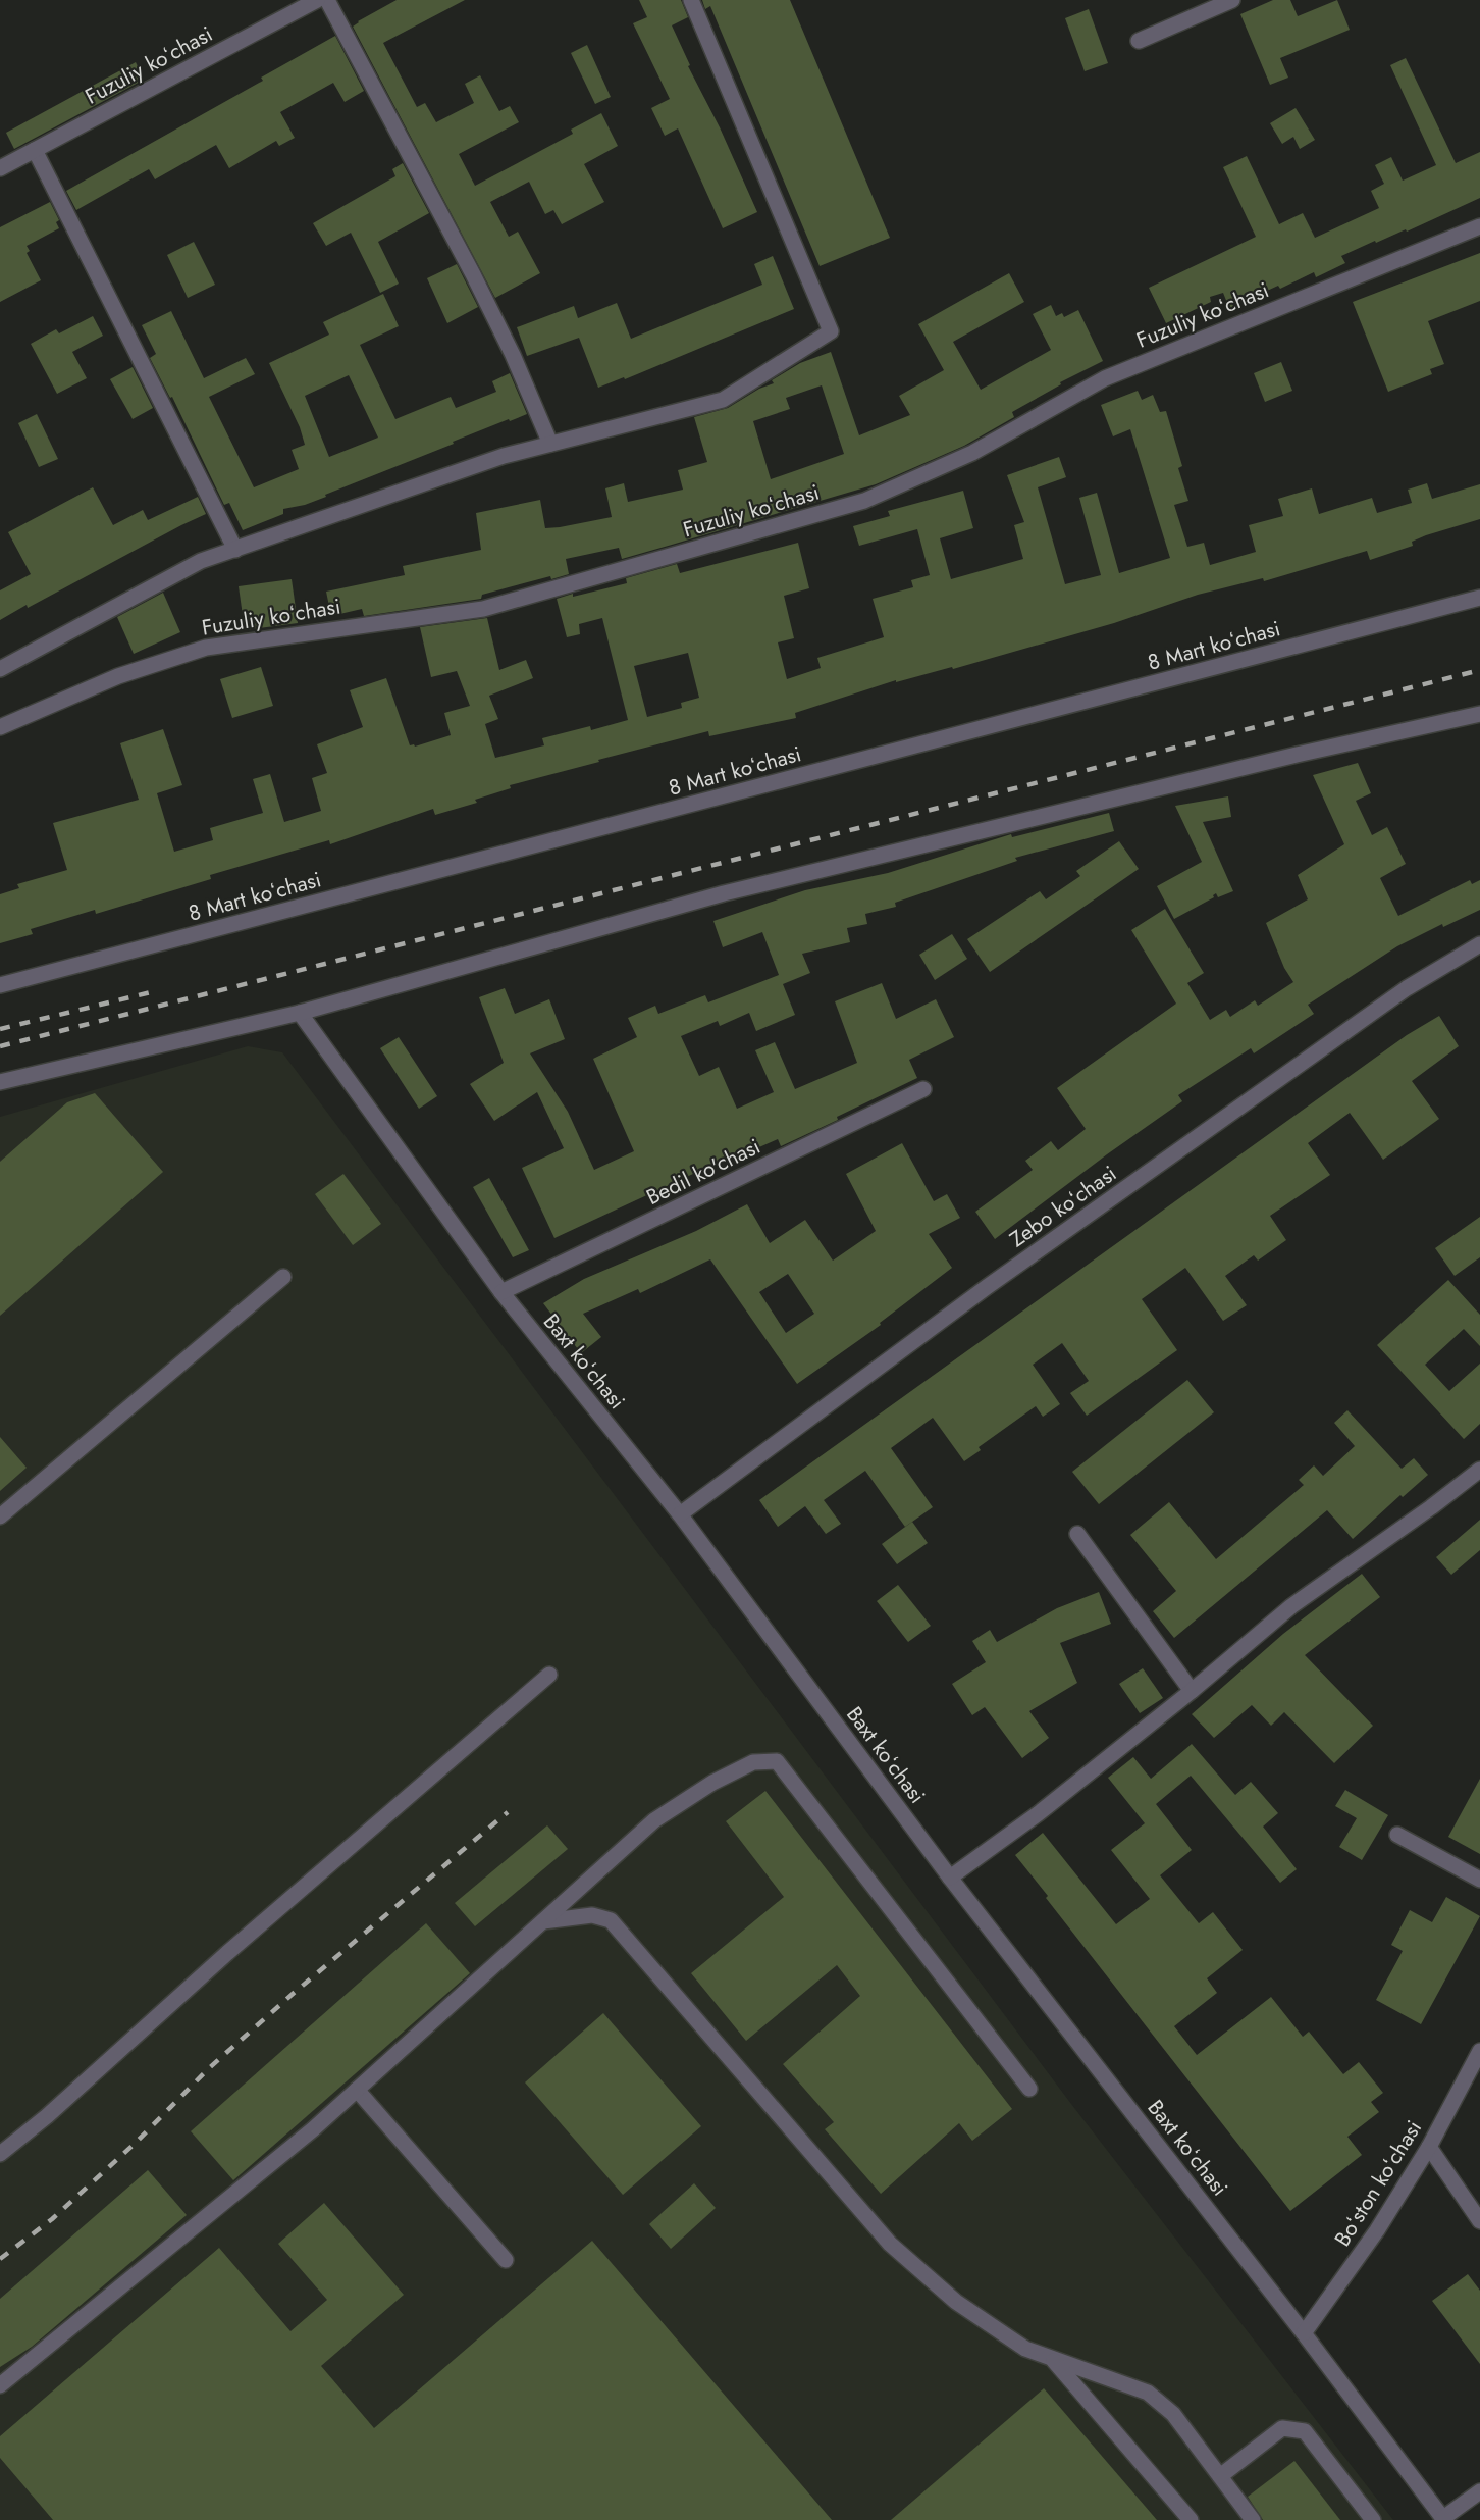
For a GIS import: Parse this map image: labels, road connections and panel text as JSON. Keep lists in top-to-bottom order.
{
  "streets": {
    "street": [
      "Fuzuliy koʻchasi",
      "8 Mart koʻchasi",
      "Bedil ko'chasi",
      "Zebo koʻchasi",
      "Baxt koʻchasi",
      "Boʻston koʻchasi"
    ]
  },
  "crossings": [
    ["Bedil ko'chasi", "Baxt koʻchasi"],
    ["Zebo koʻchasi", "Baxt koʻchasi"],
    ["Baxt koʻchasi", "Boʻston koʻchasi"]
  ]
}
